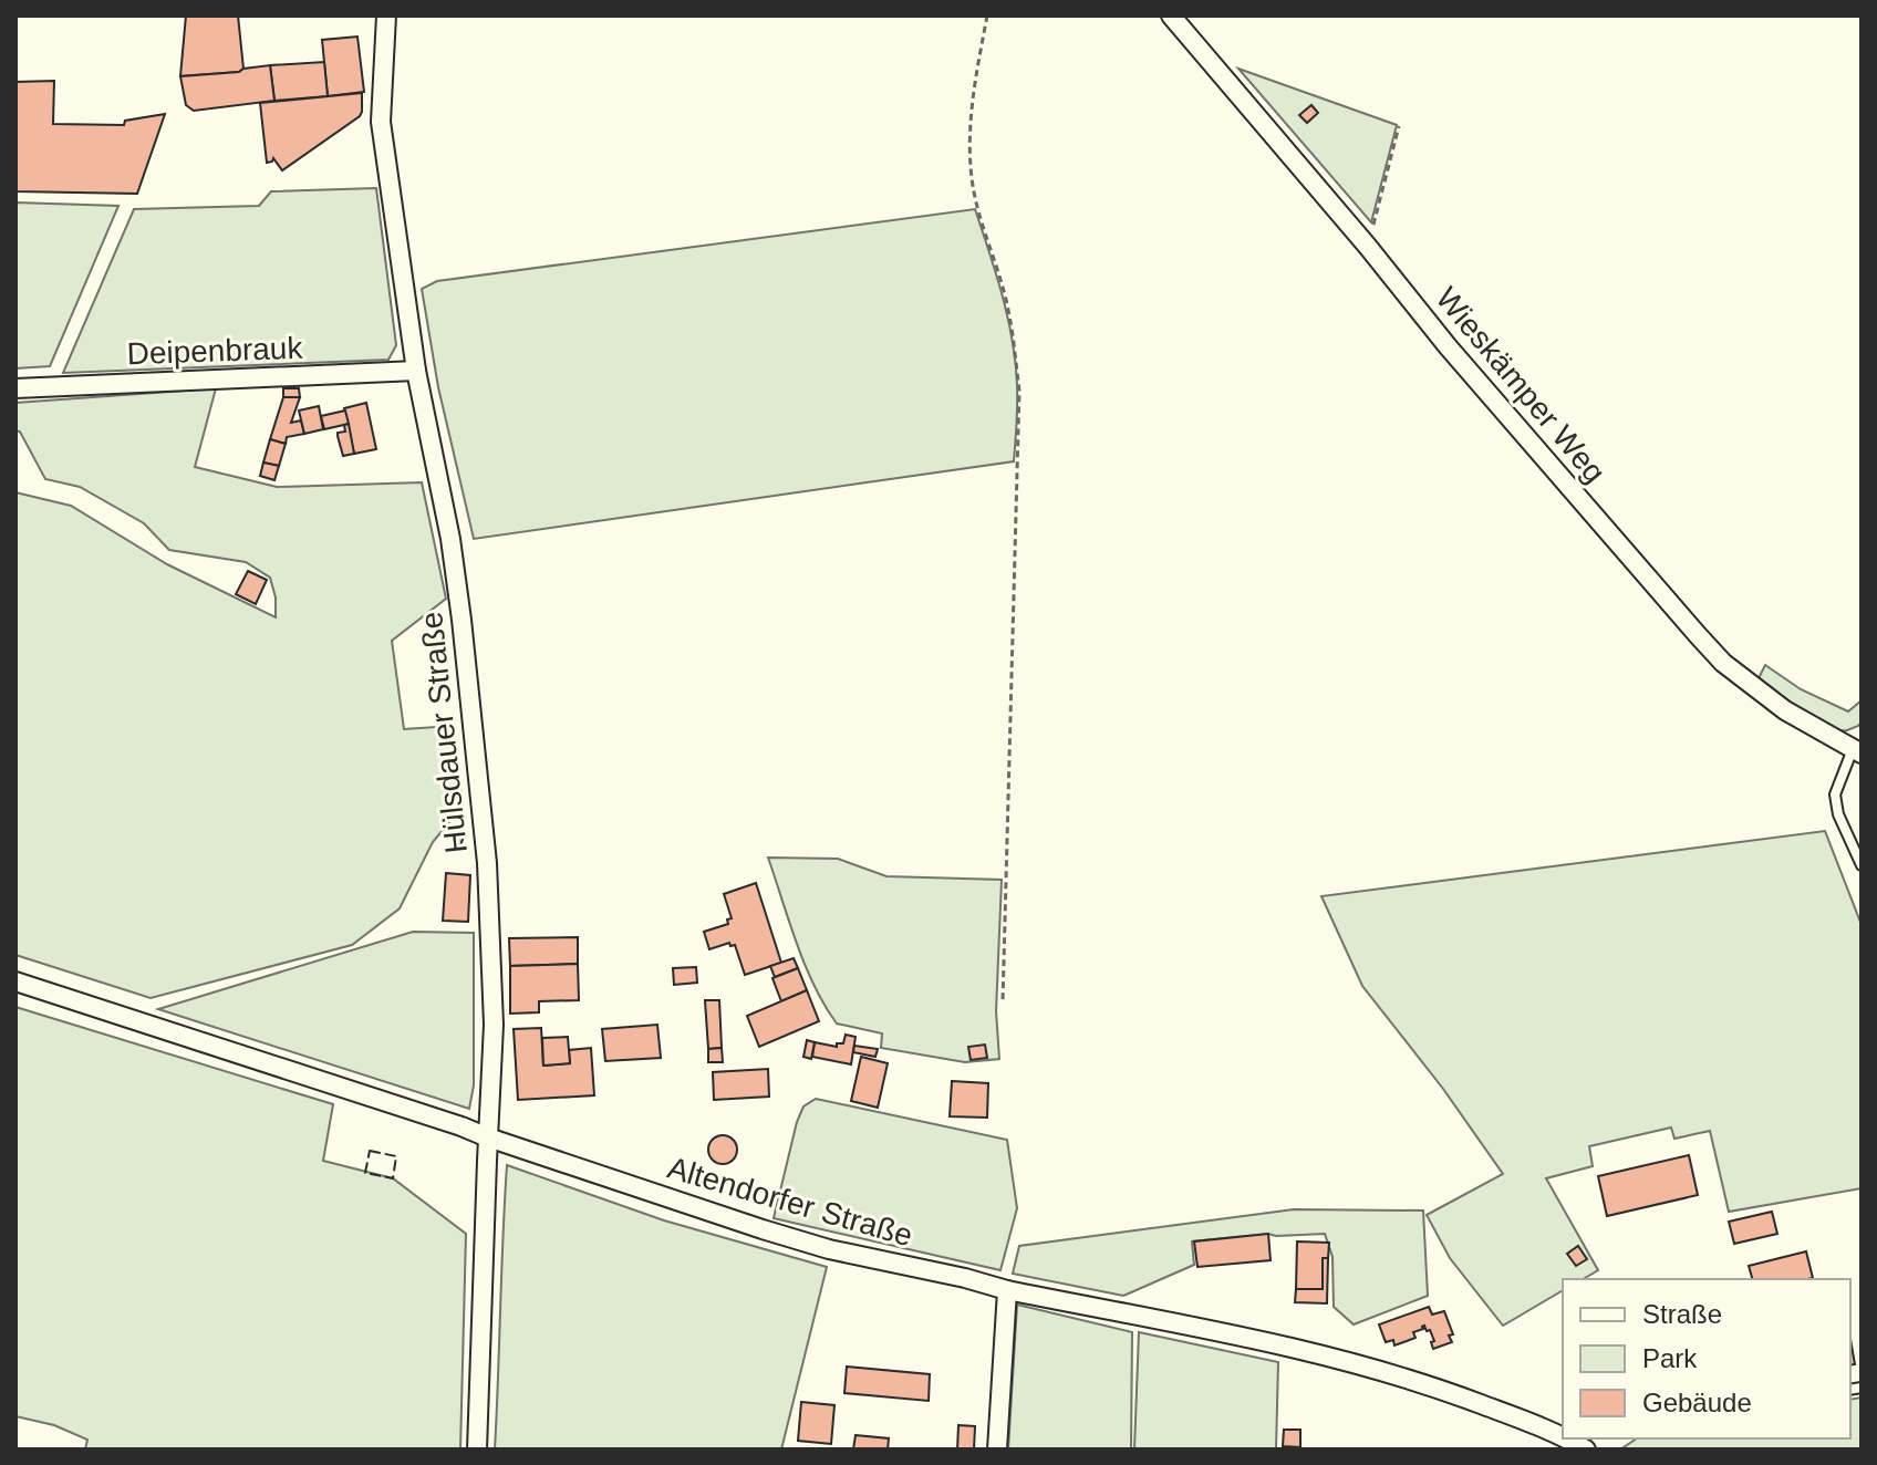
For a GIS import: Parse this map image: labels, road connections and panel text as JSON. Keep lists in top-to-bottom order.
{
  "streets": {
    "street": [
      "Deipenbrauk",
      "Wieskämper Weg",
      "Hülsdauer Straße",
      "Altendorfer Straße"
    ]
  },
  "crossings": [
    ["Deipenbrauk", "Hülsdauer Straße"],
    ["Hülsdauer Straße", "Altendorfer Straße"]
  ],
  "legend": ["Straße", "Park", "Gebäude"]
}
